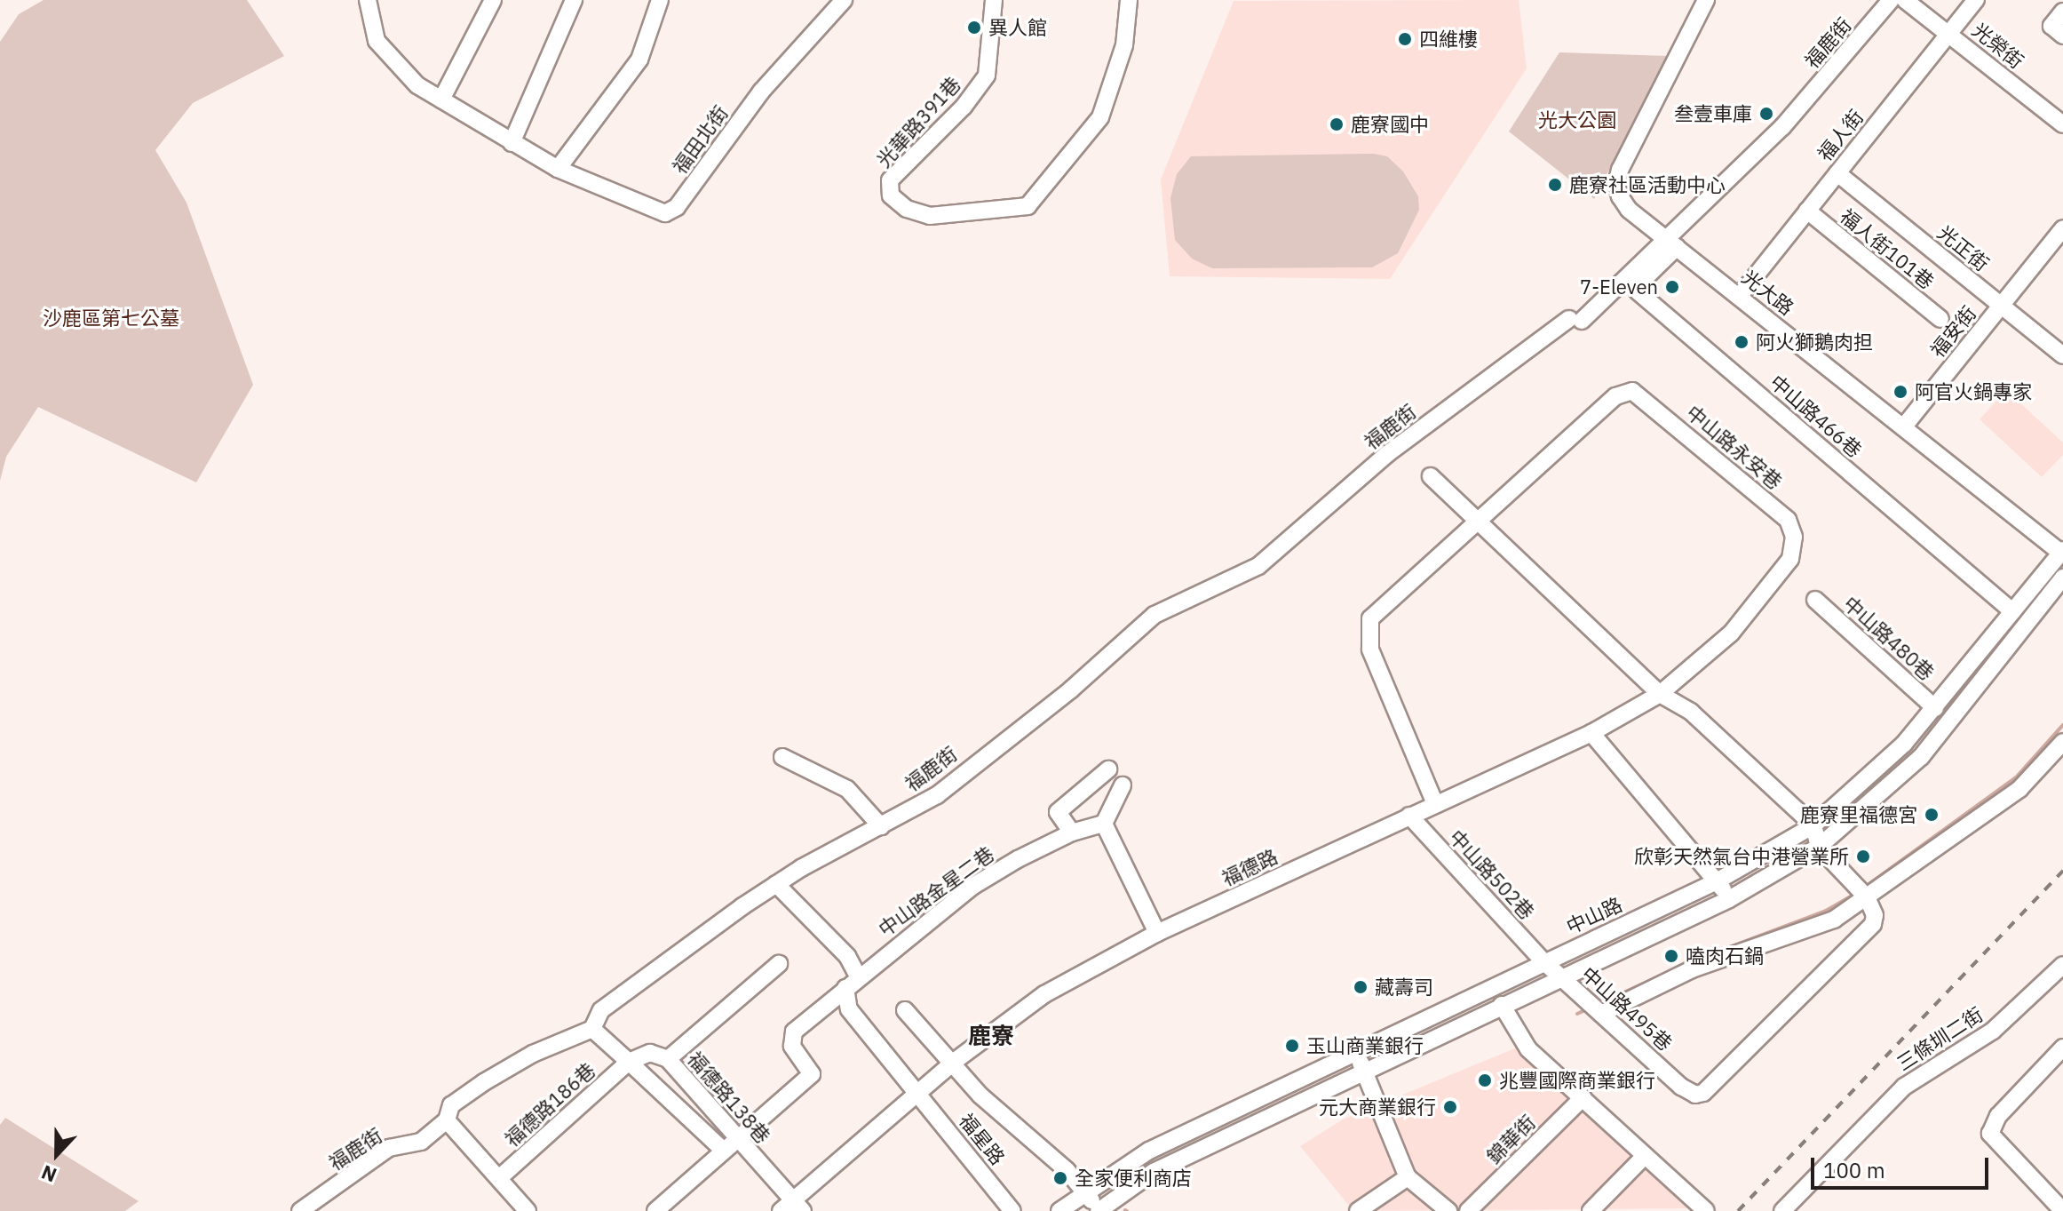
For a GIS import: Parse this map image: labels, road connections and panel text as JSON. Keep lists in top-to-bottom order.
{
  "streets": {
    "street": [
      "福鹿街",
      "光榮街",
      "光華路391巷",
      "福人街",
      "福田北街",
      "光正街",
      "福人街101巷",
      "光大路",
      "福安街",
      "中山路466巷",
      "中山路永安巷",
      "中山路480巷",
      "福德路",
      "中山路502巷",
      "中山路金星二巷",
      "中山路",
      "中山路495巷",
      "三條圳二街",
      "福德路138巷",
      "福德路186巷",
      "福星路",
      "錦華街"
    ]
  },
  "crossings": [
    ["福鹿街", "光大路"],
    ["福鹿街", "中山路466巷"],
    ["福鹿街", "福星路"],
    ["光榮街", "福人街"],
    ["福人街", "光正街"],
    ["福人街", "福人街101巷"],
    ["福人街", "光大路"],
    ["光正街", "福安街"],
    ["光大路", "福安街"],
    ["光大路", "中山路466巷"],
    ["光大路", "中山路"],
    ["中山路466巷", "中山路"],
    ["中山路永安巷", "福德路"],
    ["中山路480巷", "中山路"],
    ["福德路", "中山路502巷"],
    ["福德路", "福德路138巷"],
    ["福德路", "福星路"],
    ["中山路502巷", "中山路"],
    ["中山路502巷", "中山路495巷"],
    ["中山路金星二巷", "福德路138巷"],
    ["中山路金星二巷", "福星路"],
    ["中山路", "中山路495巷"],
    ["福德路138巷", "福德路186巷"]
  ],
  "districts": ["鹿寮"],
  "parks": ["光大公園", "沙鹿區第七公墓"],
  "places": [
    "異人館",
    "四維樓",
    "叁壹車庫",
    "鹿寮國中",
    "鹿寮社區活動中心",
    "7-Eleven",
    "阿火獅鵝肉担",
    "阿官火鍋專家",
    "鹿寮里福德宮",
    "欣彰天然氣台中港營業所",
    "嗑肉石鍋",
    "藏壽司",
    "玉山商業銀行",
    "兆豐國際商業銀行",
    "元大商業銀行",
    "全家便利商店"
  ],
  "scale_bar": "100 m",
  "north": "bottom"
}
